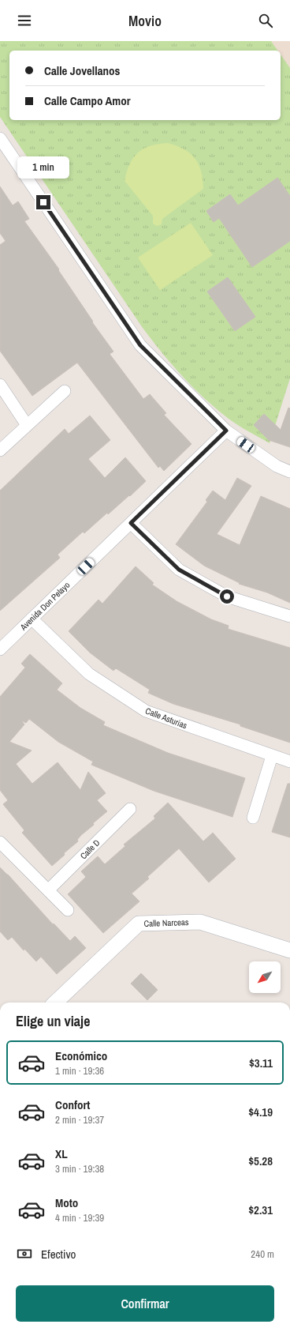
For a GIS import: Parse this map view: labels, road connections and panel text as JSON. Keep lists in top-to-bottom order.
{
  "streets": {
    "street": [
      "Avenida Don Pelayo",
      "Calle Asturias",
      "Calle D",
      "Calle Narceas"
    ]
  },
  "crossings": [
    ["Avenida Don Pelayo", "Calle Asturias"]
  ],
  "north": "bottom left",
  "page": {
    "header": "Movio",
    "banner": ["Calle Jovellanos", "Calle Campo Amor"],
    "bubble": "1 min",
    "heading": "Elige un viaje",
    "list": [
      {
        "name": "Económico",
        "note": "1 min · 19:36",
        "value": "$3.11"
      },
      {
        "name": "Confort",
        "note": "2 min · 19:37",
        "value": "$4.19"
      },
      {
        "name": "XL",
        "note": "3 min · 19:38",
        "value": "$5.28"
      },
      {
        "name": "Moto",
        "note": "4 min · 19:39",
        "value": "$2.31"
      }
    ],
    "pay": ["Efectivo", "240 m"],
    "buttons": "Confirmar"
  }
}
